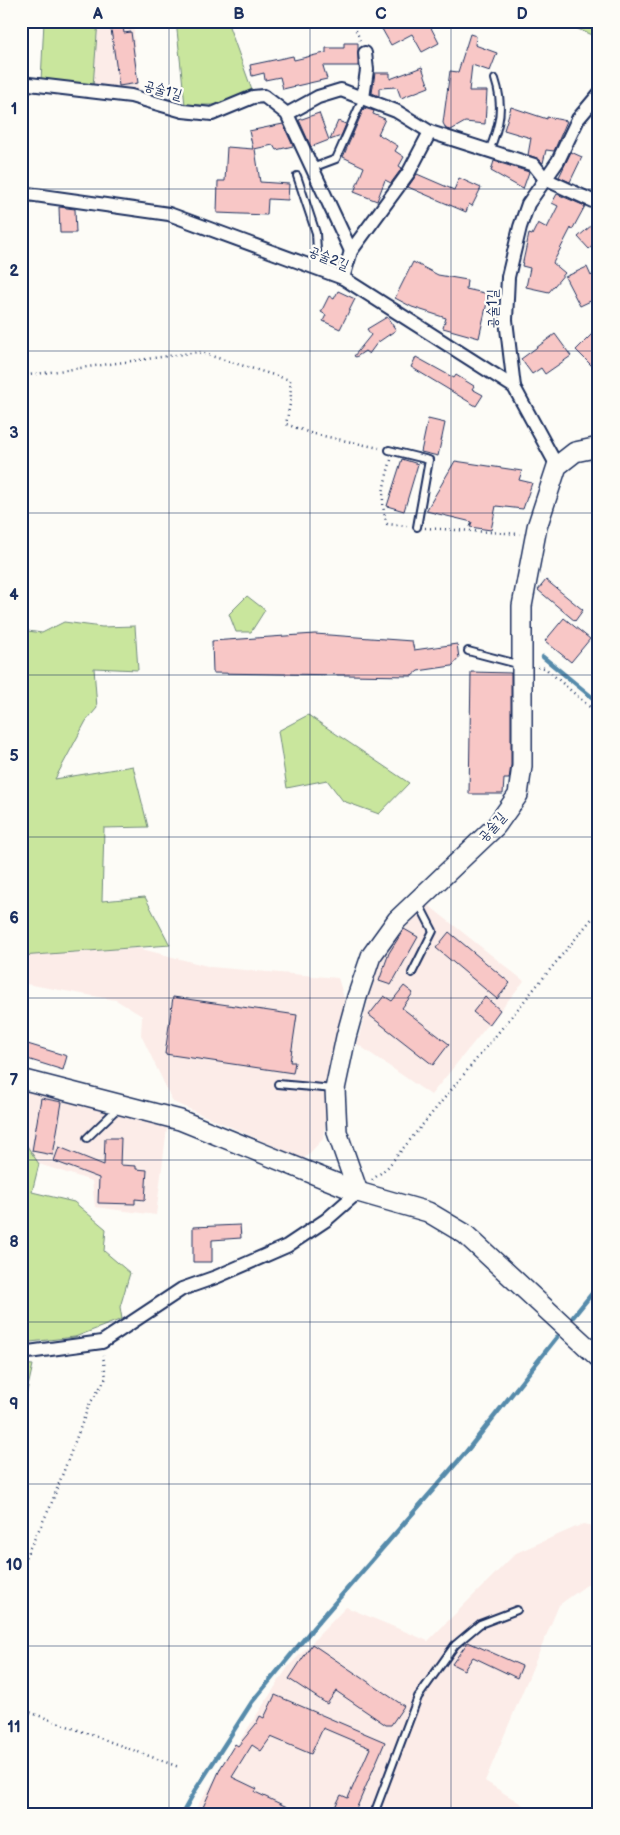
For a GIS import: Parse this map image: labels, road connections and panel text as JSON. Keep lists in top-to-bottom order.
{
  "streets": {
    "street": ["공술1길", "공술2길", "공술길"]
  },
  "crossings": [
    ["공술1길", "공술2길"],
    ["공술2길", "공술길"]
  ],
  "grid": {
    "columns": [
      "A",
      "B",
      "C",
      "D"
    ],
    "rows": [
      "1",
      "2",
      "3",
      "4",
      "5",
      "6",
      "7",
      "8",
      "9",
      "10",
      "11"
    ]
  }
}
